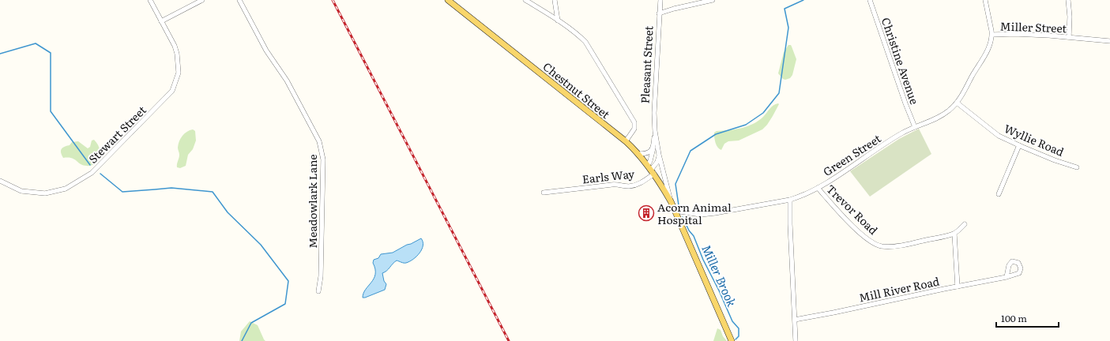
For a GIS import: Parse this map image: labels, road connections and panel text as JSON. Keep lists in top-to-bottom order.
{
  "streets": {
    "main road": ["Chestnut Street"],
    "street": [
      "Miller Street",
      "Christine Avenue",
      "Pleasant Street",
      "Stewart Street",
      "Wyllie Road",
      "Green Street",
      "Earls Way",
      "Meadowlark Lane",
      "Trevor Road",
      "Mill River Road"
    ]
  },
  "crossings": [
    ["Miller Street", "Green Street"],
    ["Christine Avenue", "Green Street"],
    ["Pleasant Street", "Chestnut Street"],
    ["Pleasant Street", "Earls Way"],
    ["Chestnut Street", "Green Street"],
    ["Chestnut Street", "Earls Way"],
    ["Wyllie Road", "Green Street"],
    ["Green Street", "Trevor Road"]
  ],
  "water": ["Miller Brook"],
  "places": {
    "building": ["Acorn Animal Hospital"]
  },
  "scale_bar": "100 m"
}
